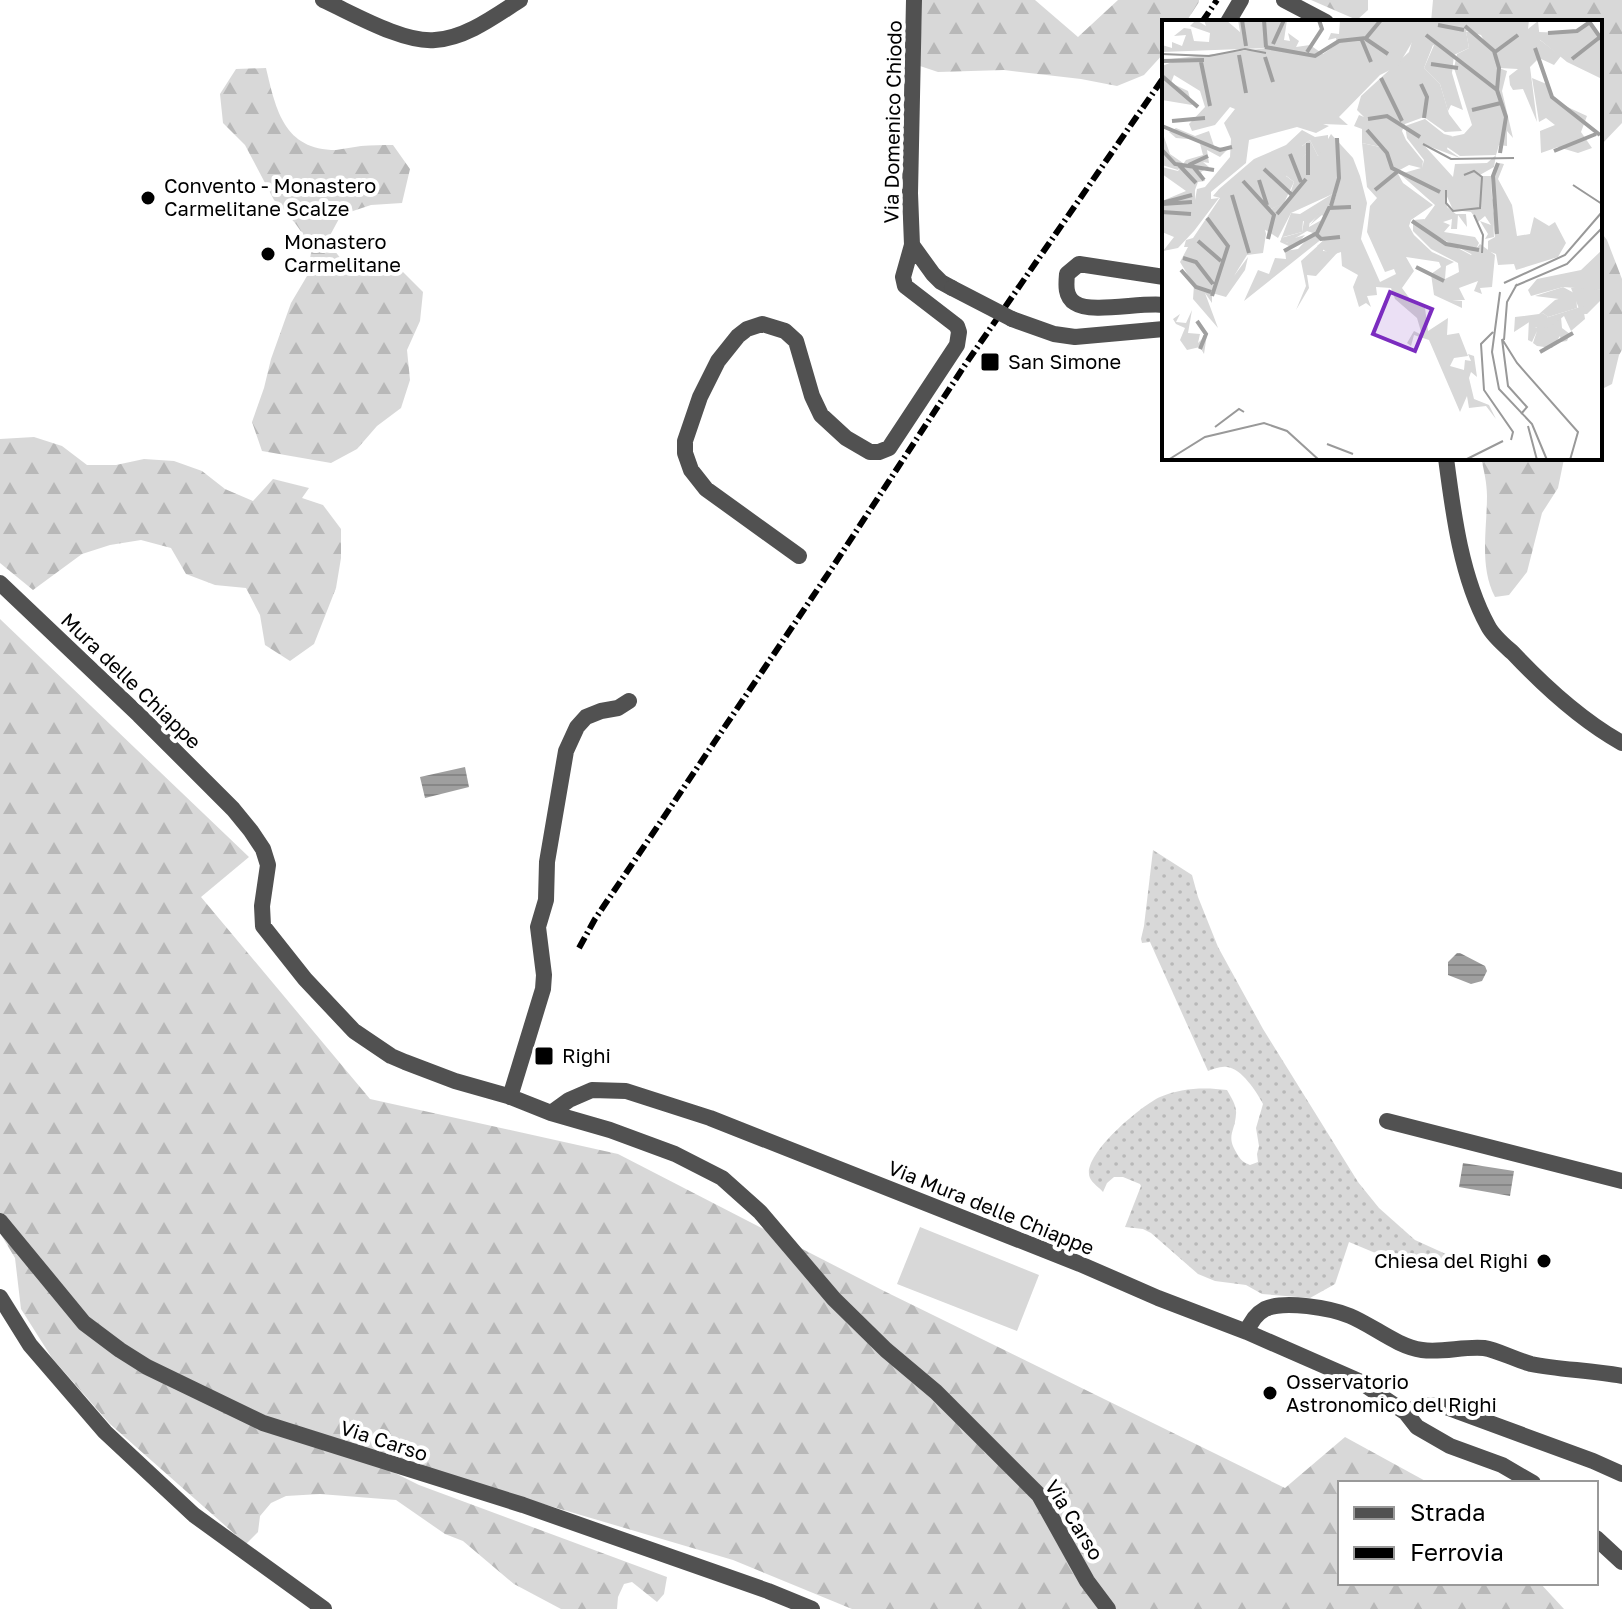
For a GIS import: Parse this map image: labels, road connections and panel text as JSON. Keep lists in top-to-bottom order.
{
  "streets": {
    "street": [
      "Via Domenico Chiodo",
      "Mura delle Chiappe",
      "Via Mura delle Chiappe",
      "Via Carso"
    ]
  },
  "crossings": [
    ["Mura delle Chiappe", "Via Carso"],
    ["Via Mura delle Chiappe", "Via Carso"]
  ],
  "places": {
    "other": [
      "Convento - Monastero Carmelitane Scalze",
      "Monastero Carmelitane",
      "Chiesa del Righi",
      "Osservatorio Astronomico del Righi"
    ],
    "transit": ["San Simone", "Righi"]
  },
  "legend": ["Strada", "Ferrovia"]
}
